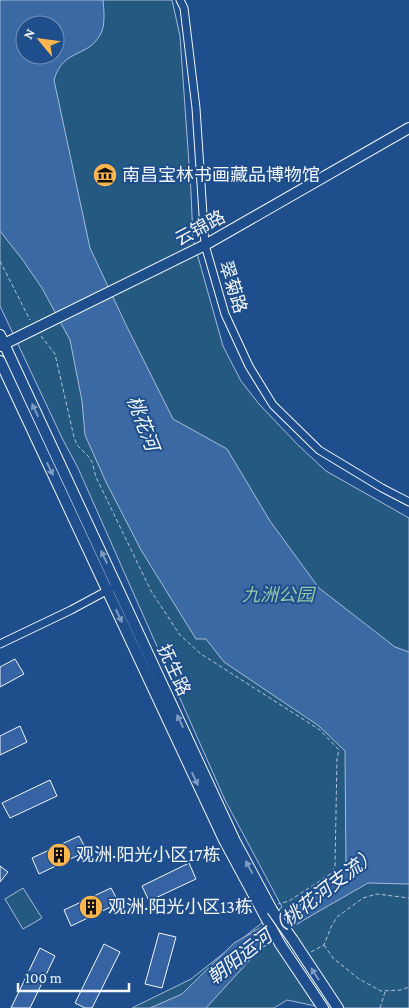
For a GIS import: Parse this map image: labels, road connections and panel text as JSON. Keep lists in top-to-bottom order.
{
  "streets": {
    "main road": ["云锦路", "抚生路"],
    "street": ["翠菊路"]
  },
  "crossings": [
    ["云锦路", "翠菊路"],
    ["云锦路", "抚生路"]
  ],
  "water": ["桃花河", "朝阳运河（桃花河支流）"],
  "parks": ["九洲公园"],
  "places": {
    "museum": ["南昌宝林书画藏品博物馆"],
    "building": ["观洲·阳光小区17栋", "观洲·阳光小区13栋"]
  },
  "scale_bar": "100 m",
  "north": "top left"
}
